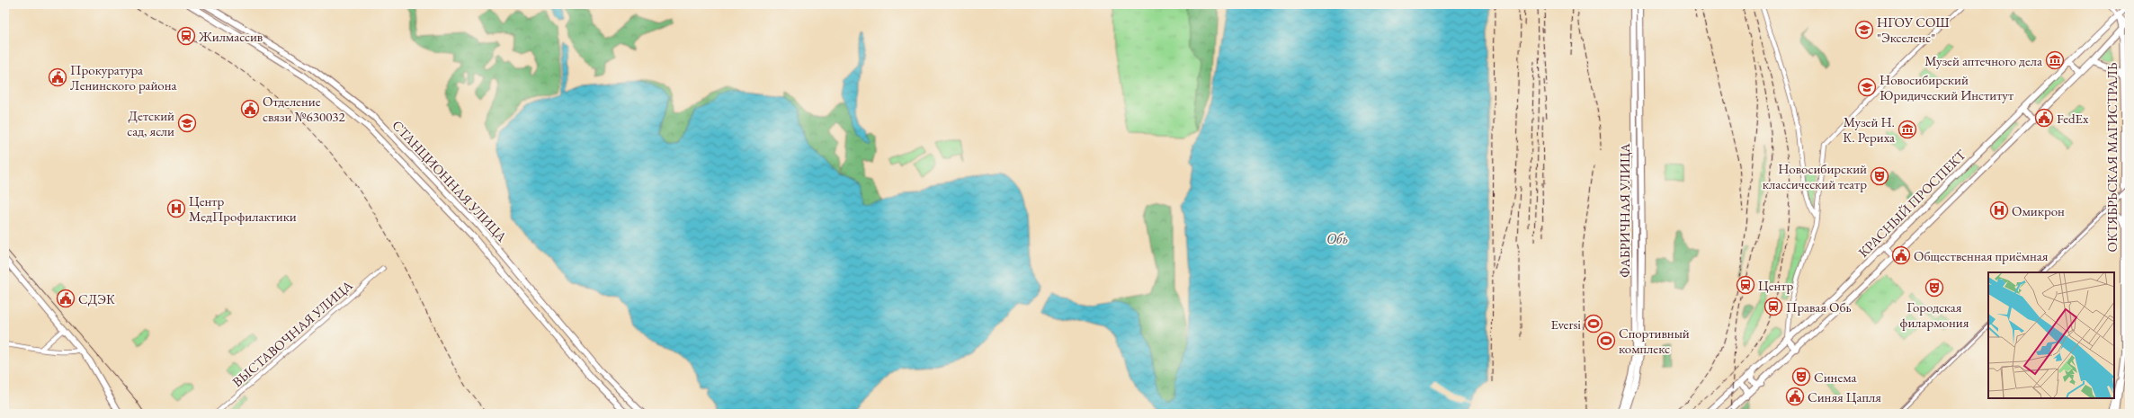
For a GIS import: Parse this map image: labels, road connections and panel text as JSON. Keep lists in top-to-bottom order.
{
  "streets": {
    "main road": [
      "ОКТЯБРЬСКАЯ МАГИСТРАЛЬ",
      "СТАНЦИОННАЯ УЛИЦА",
      "КРАСНЫЙ ПРОСПЕКТ",
      "ФАБРИЧНАЯ УЛИЦА"
    ],
    "street": ["ВЫСТАВОЧНАЯ УЛИЦА"]
  },
  "crossings": [
    ["ОКТЯБРЬСКАЯ МАГИСТРАЛЬ", "КРАСНЫЙ ПРОСПЕКТ"]
  ],
  "water": ["Обь"],
  "places": {
    "school or university": ["НГОУ СОШ \"Экселенс\"", "Новосибирский Юридический Институт", "Детский сад, ясли"],
    "station": ["Жилмассив", "Центр", "Правая Обь"],
    "museum": ["Музей аптечного дела", "Музей Н. К. Рериха"],
    "public building": [
      "Прокуратура Ленинского района",
      "Отделение связи №630032",
      "FedEx",
      "Общественная приёмная",
      "СДЭК",
      "Синяя Цапля"
    ],
    "theatre": ["Новосибирский классический театр", "Городская филармония", "Синема"],
    "hospital": ["Центр МедПрофилактики", "Омикрон"],
    "sports": ["Eversi", "Спортивный комплекс"]
  }
}
